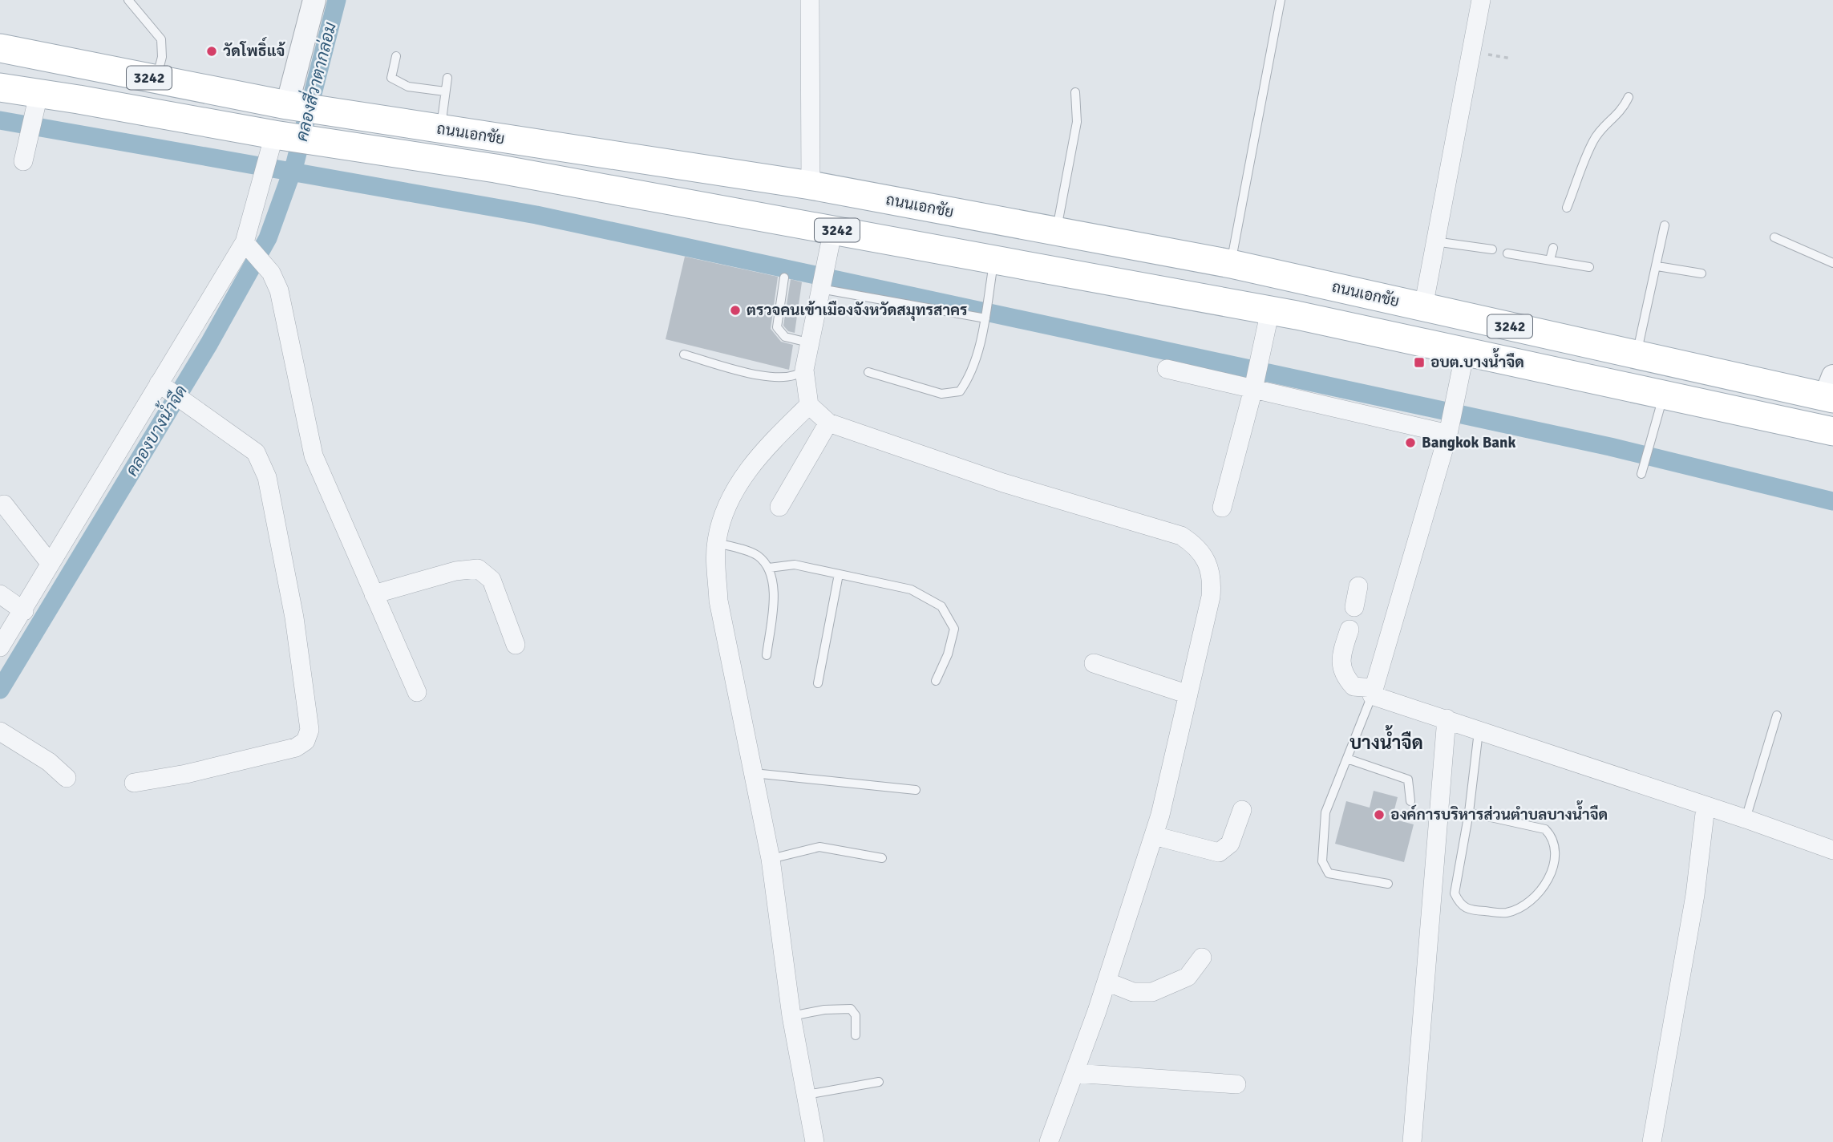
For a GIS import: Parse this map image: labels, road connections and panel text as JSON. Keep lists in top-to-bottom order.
{
  "streets": {
    "main road": ["3242", "ถนนเอกชัย"]
  },
  "districts": ["บางน้ำจืด"],
  "water": ["คลองสี่วาตากล่อม", "คลองบางน้ำจืด"],
  "places": {
    "other": [
      "วัดโพธิ์แจ้",
      "ตรวจคนเข้าเมืองจังหวัดสมุทรสาคร",
      "Bangkok Bank",
      "องค์การบริหารส่วนตำบลบางน้ำจืด"
    ],
    "transit": ["อบต.บางน้ำจืด"]
  }
}
